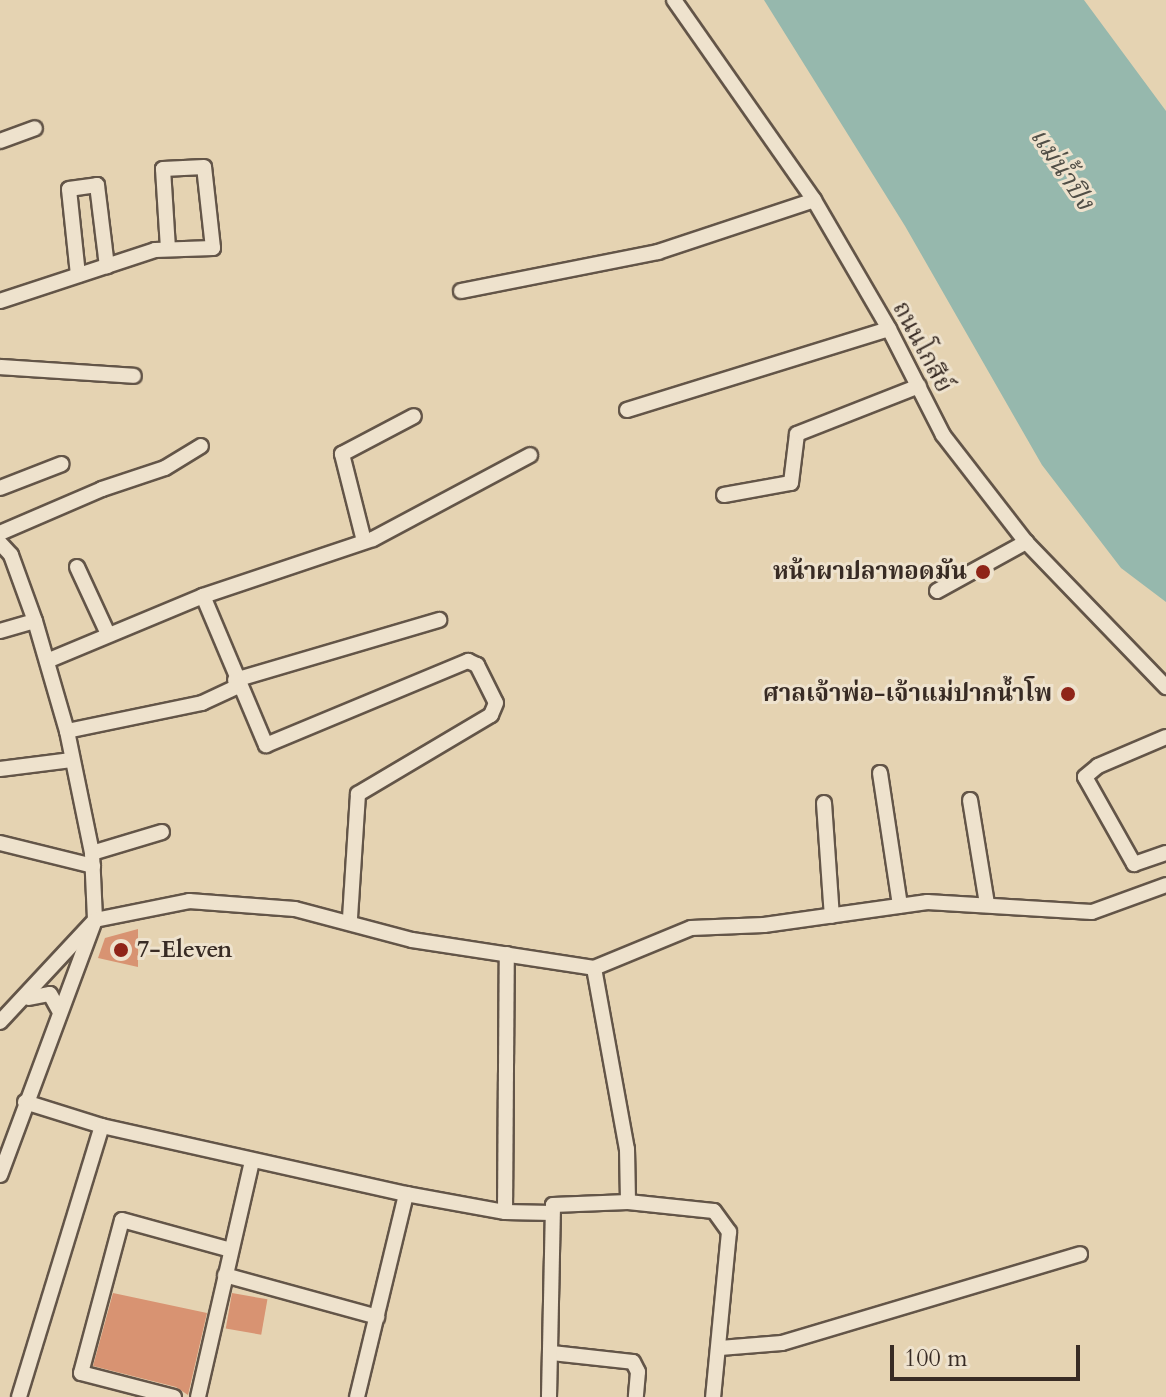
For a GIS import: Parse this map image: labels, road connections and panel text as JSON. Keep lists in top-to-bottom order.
{
  "streets": {
    "street": ["ถนนโกสีย์"]
  },
  "water": ["แม่น้ำปิง"],
  "places": ["หน้าผาปลาทอดมัน", "ศาลเจ้าพ่อ-เจ้าแม่ปากน้ำโพ", "7-Eleven"],
  "scale_bar": "100 m"
}
